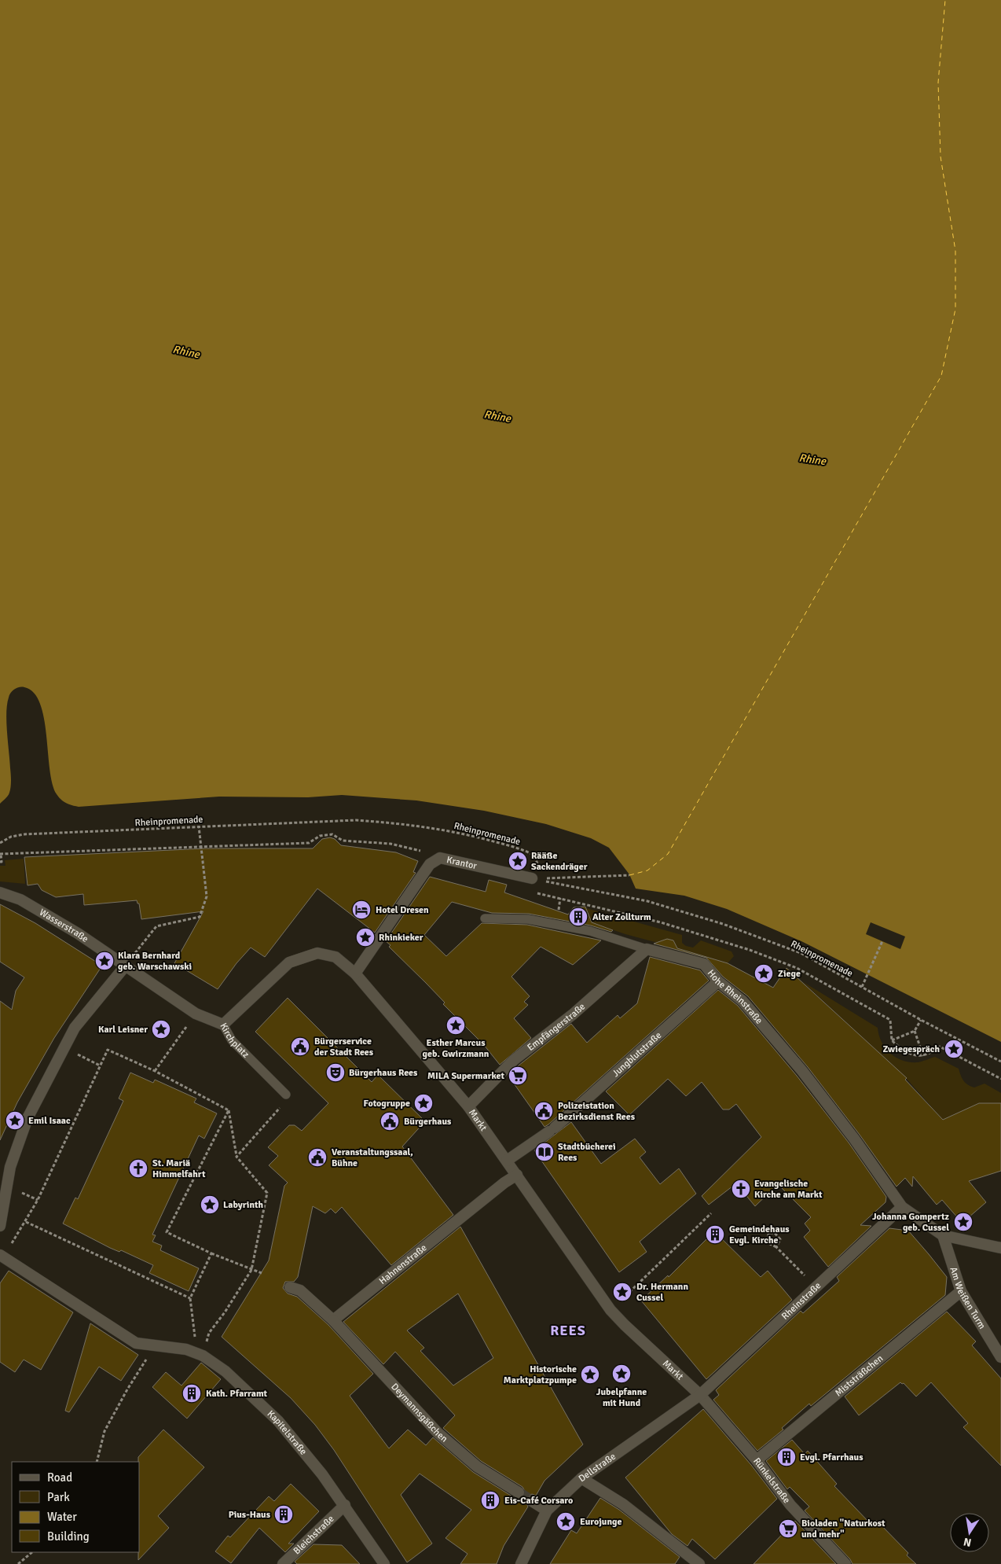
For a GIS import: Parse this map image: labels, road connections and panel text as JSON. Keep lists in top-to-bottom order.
{
  "streets": {
    "street": [
      "Krantor",
      "Wasserstraße",
      "Hohe Rheinstraße",
      "Empfängerstraße",
      "Kirchplatz",
      "Jungblutstraße",
      "Markt",
      "Hahnenstraße",
      "Am Weißen Turm",
      "Rheinstraße",
      "Miststräßchen",
      "Deymannsgäßchen",
      "Kapitelstraße",
      "Dellstraße",
      "Rünkelstraße",
      "Bleichstraße"
    ],
    "path": ["Rheinpromenade"]
  },
  "crossings": [
    ["Rheinpromenade", "Krantor"],
    ["Krantor", "Markt"],
    ["Wasserstraße", "Kirchplatz"],
    ["Hohe Rheinstraße", "Empfängerstraße"],
    ["Hohe Rheinstraße", "Jungblutstraße"],
    ["Hohe Rheinstraße", "Rheinstraße"],
    ["Empfängerstraße", "Markt"],
    ["Kirchplatz", "Markt"],
    ["Jungblutstraße", "Markt"],
    ["Markt", "Hahnenstraße"],
    ["Markt", "Rheinstraße"],
    ["Markt", "Dellstraße"],
    ["Markt", "Rünkelstraße"],
    ["Hahnenstraße", "Deymannsgäßchen"],
    ["Am Weißen Turm", "Miststräßchen"],
    ["Rheinstraße", "Dellstraße"],
    ["Rheinstraße", "Rünkelstraße"],
    ["Miststräßchen", "Rünkelstraße"],
    ["Kapitelstraße", "Bleichstraße"],
    ["Dellstraße", "Rünkelstraße"]
  ],
  "districts": ["REES"],
  "water": ["Rhine"],
  "places": {
    "place": [
      "Rääße Sackendräger",
      "Rhinkieker",
      "Klara Bernhard geb. Warschawski",
      "Ziege",
      "Esther Marcus geb. Gwirzmann",
      "Karl Leisner",
      "Zwiegespräch",
      "Fotogruppe",
      "Emil Isaac",
      "Labyrinth",
      "Johanna Gompertz geb. Cussel",
      "Dr. Hermann Cussel",
      "Jubelpfanne mit Hund",
      "Historische Marktplatzpumpe",
      "Eurojunge"
    ],
    "hotel": ["Hotel Dresen"],
    "building": [
      "Alter Zollturm",
      "Gemeindehaus Evgl. Kirche",
      "Kath. Pfarramt",
      "Evgl. Pfarrhaus",
      "Eis-Café Corsaro",
      "Pius-Haus"
    ],
    "public building": [
      "Bürgerservice der Stadt Rees",
      "Polizeistation Bezirksdienst Rees",
      "Bürgerhaus",
      "Veranstaltungssaal, Bühne"
    ],
    "theatre": ["Bürgerhaus Rees"],
    "supermarket": ["MILA Supermarket", "Bioladen \"Naturkost und mehr\""],
    "library": ["Stadtbücherei Rees"],
    "church": ["St. Mariä Himmelfahrt", "Evangelische Kirche am Markt"]
  },
  "legend": [
    "Road",
    "Park",
    "Water",
    "Building"
  ],
  "north": "bottom"
}
